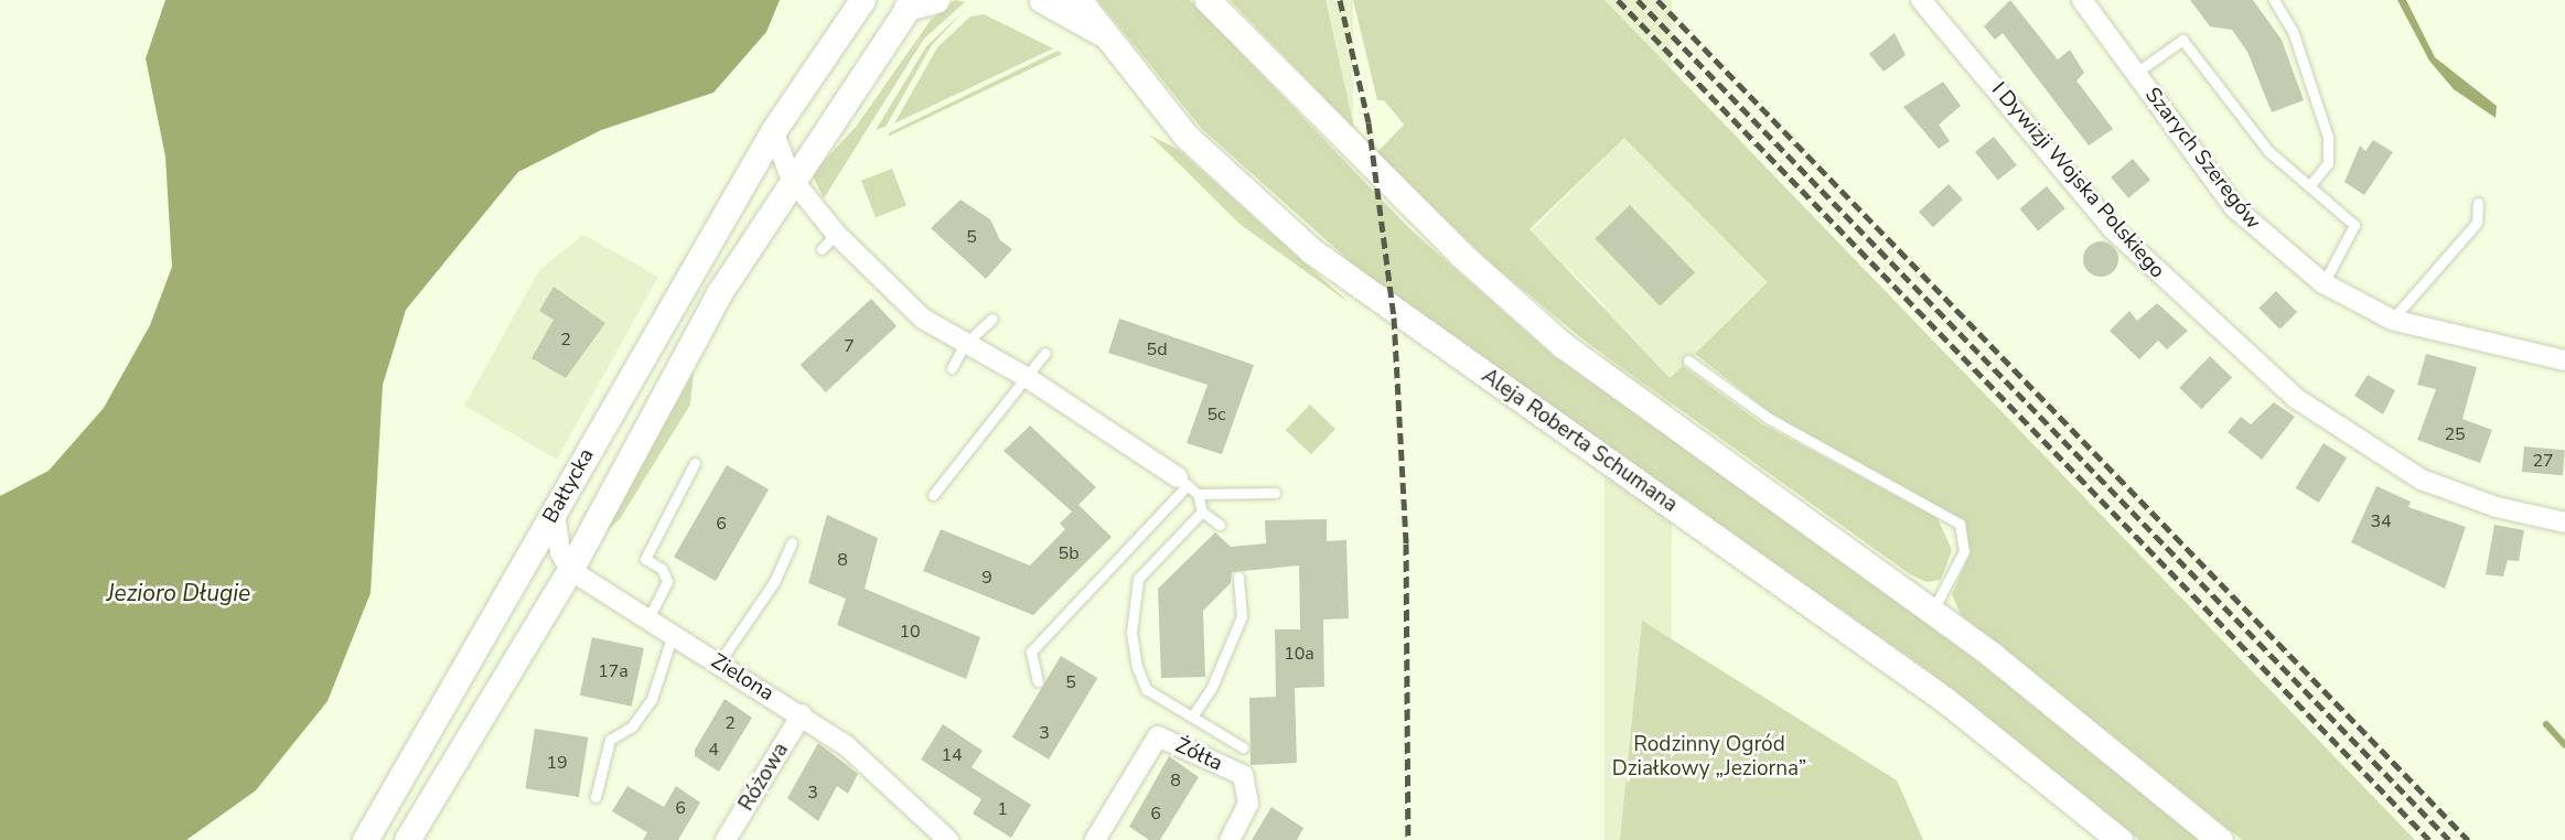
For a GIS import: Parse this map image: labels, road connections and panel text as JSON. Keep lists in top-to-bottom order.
{
  "streets": {
    "main road": ["Aleja Roberta Schumana", "Bałtycka"],
    "street": [
      "Szarych Szeregów",
      "I Dywizji Wojska Polskiego",
      "Zielona",
      "Żółta",
      "Różowa"
    ]
  },
  "crossings": [
    ["Bałtycka", "Zielona"],
    ["Zielona", "Różowa"]
  ],
  "water": ["Jezioro Długie"],
  "parks": ["Rodzinny Ogród Działkowy „Jeziorna”"],
  "house_numbers": [
    "5",
    "2",
    "7",
    "5d",
    "5c",
    "25",
    "27",
    "34",
    "6",
    "5b",
    "8",
    "9",
    "10",
    "10a",
    "17a",
    "5",
    "2",
    "3",
    "4",
    "14",
    "19",
    "8",
    "3",
    "6",
    "1",
    "6"
  ]
}
